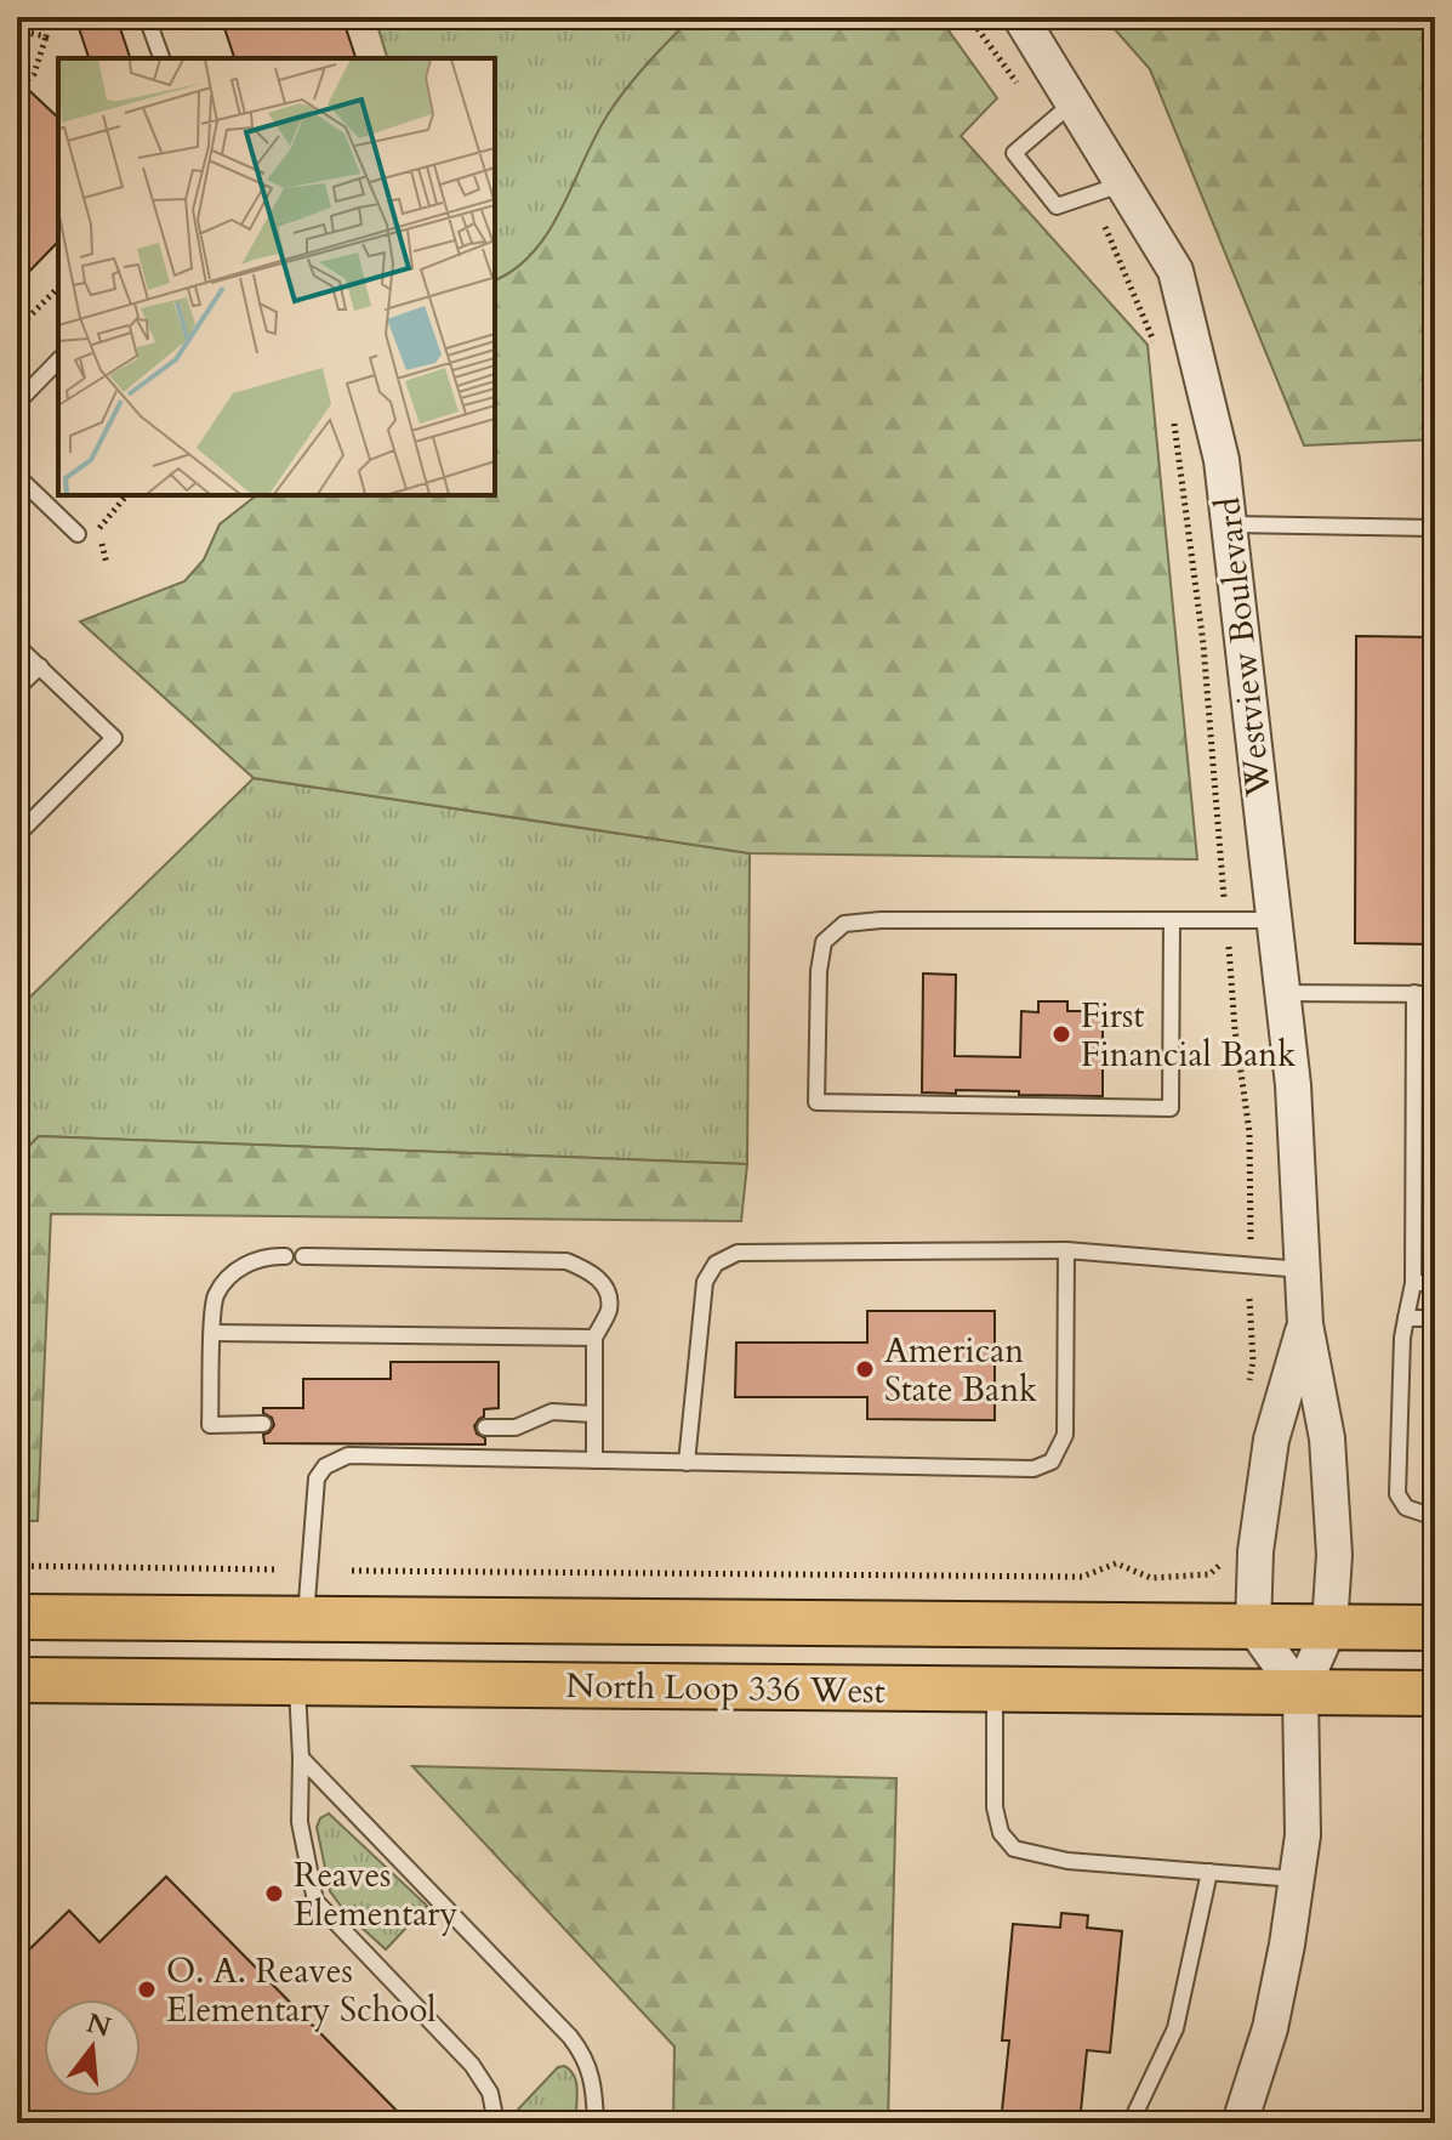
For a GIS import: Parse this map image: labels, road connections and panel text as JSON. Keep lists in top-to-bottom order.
{
  "streets": {
    "main road": ["North Loop 336 West"],
    "street": ["Westview Boulevard"]
  },
  "crossings": [
    ["Westview Boulevard", "North Loop 336 West"]
  ],
  "places": [
    "First Financial Bank",
    "American State Bank",
    "Reaves Elementary",
    "O. A. Reaves Elementary School"
  ],
  "north": "top"
}
